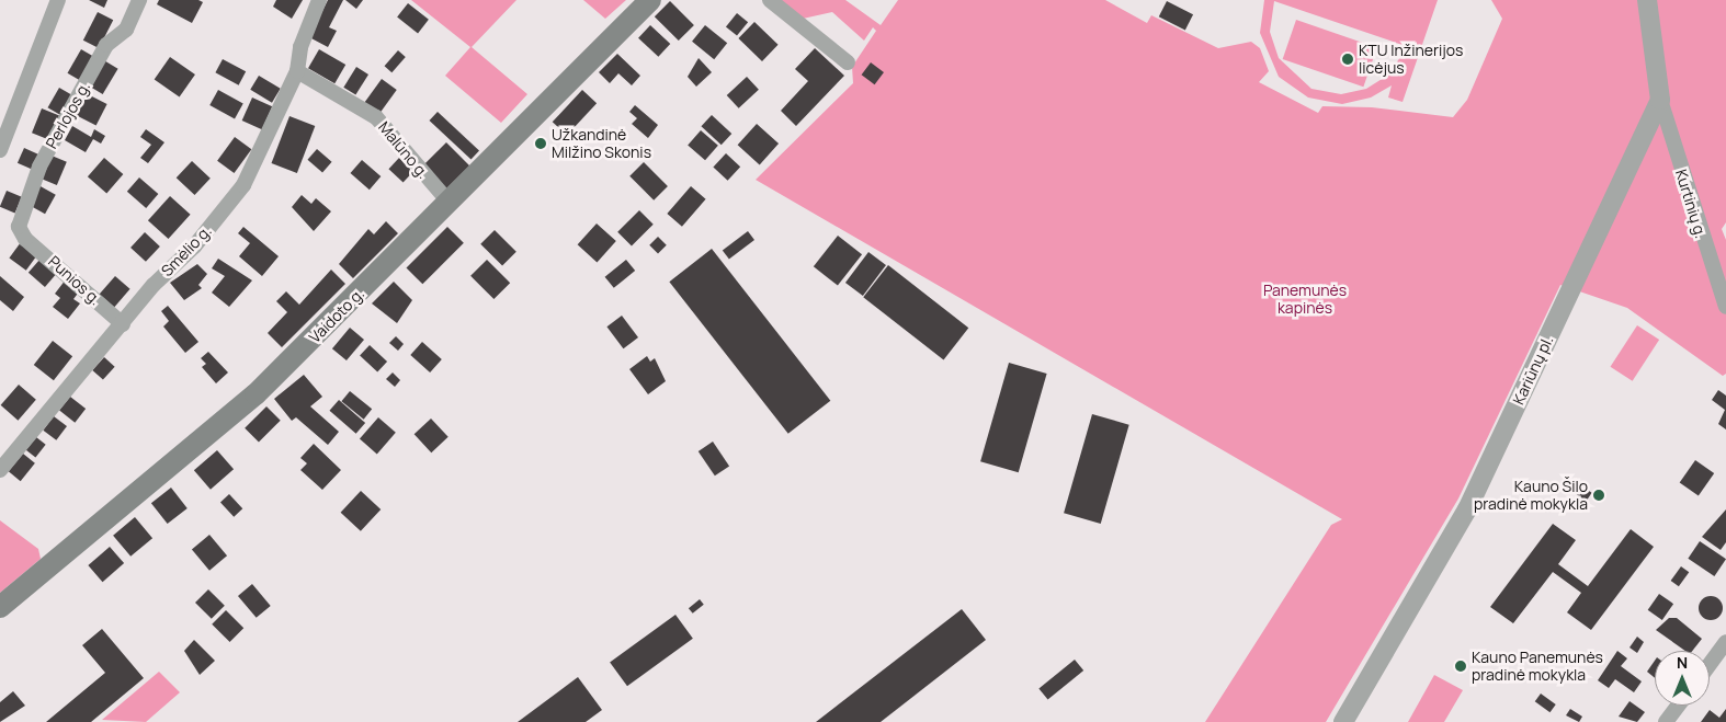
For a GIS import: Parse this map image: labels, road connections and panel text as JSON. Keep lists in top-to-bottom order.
{
  "streets": {
    "main road": ["Vaidoto g."],
    "street": [
      "Perlojos g.",
      "Malūno g.",
      "Kurtinių g.",
      "Smėlio g.",
      "Punios g.",
      "Kariūnų pl."
    ]
  },
  "crossings": [
    ["Perlojos g.", "Punios g."],
    ["Malūno g.", "Smėlio g."],
    ["Malūno g.", "Vaidoto g."],
    ["Kurtinių g.", "Kariūnų pl."],
    ["Smėlio g.", "Punios g."]
  ],
  "parks": ["Panemunės kapinės"],
  "places": [
    "KTU Inžinerijos licėjus",
    "Užkandinė Milžino Skonis",
    "Kauno Šilo pradinė mokykla",
    "Kauno Panemunės pradinė mokykla"
  ],
  "north": "top"
}
